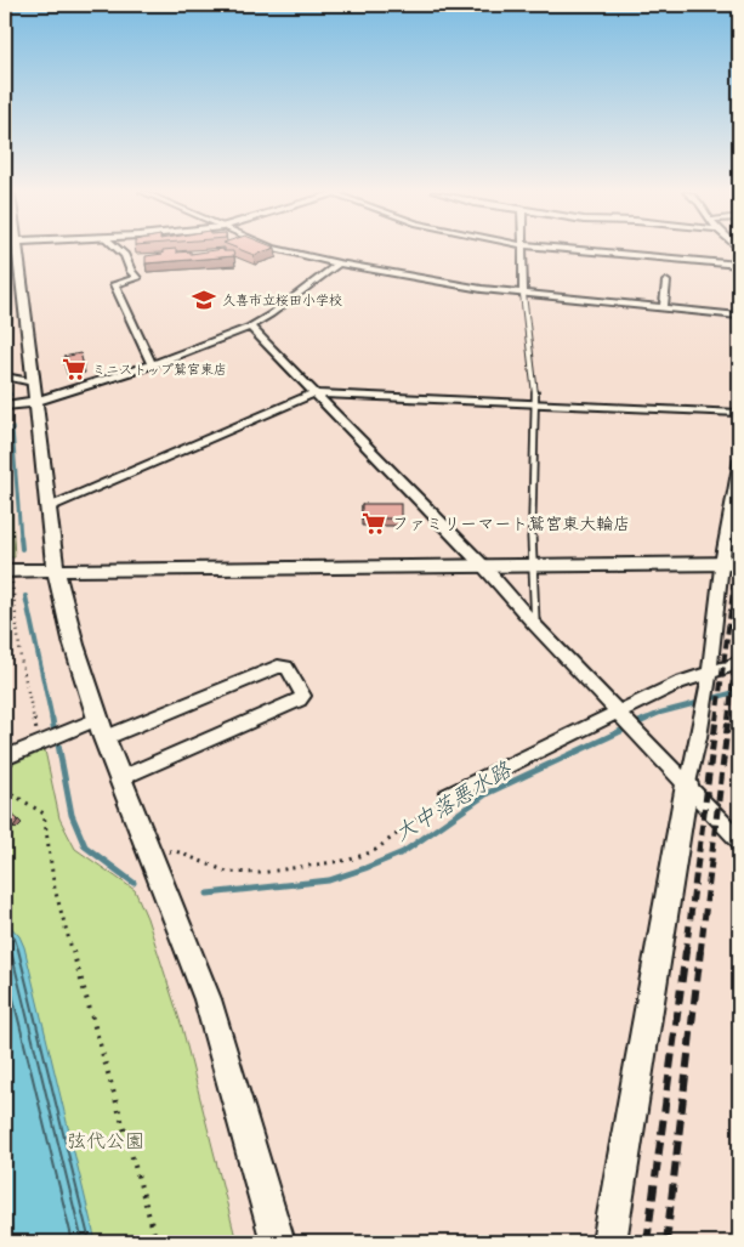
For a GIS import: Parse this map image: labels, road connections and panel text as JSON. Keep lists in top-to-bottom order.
{
  "water": ["大中落悪水路"],
  "parks": ["弦代公園"],
  "places": {
    "school or university": ["久喜市立桜田小学校"],
    "supermarket": ["ミニストップ鷲宮東店", "ファミリーマート鷲宮東大輪店"]
  }
}
